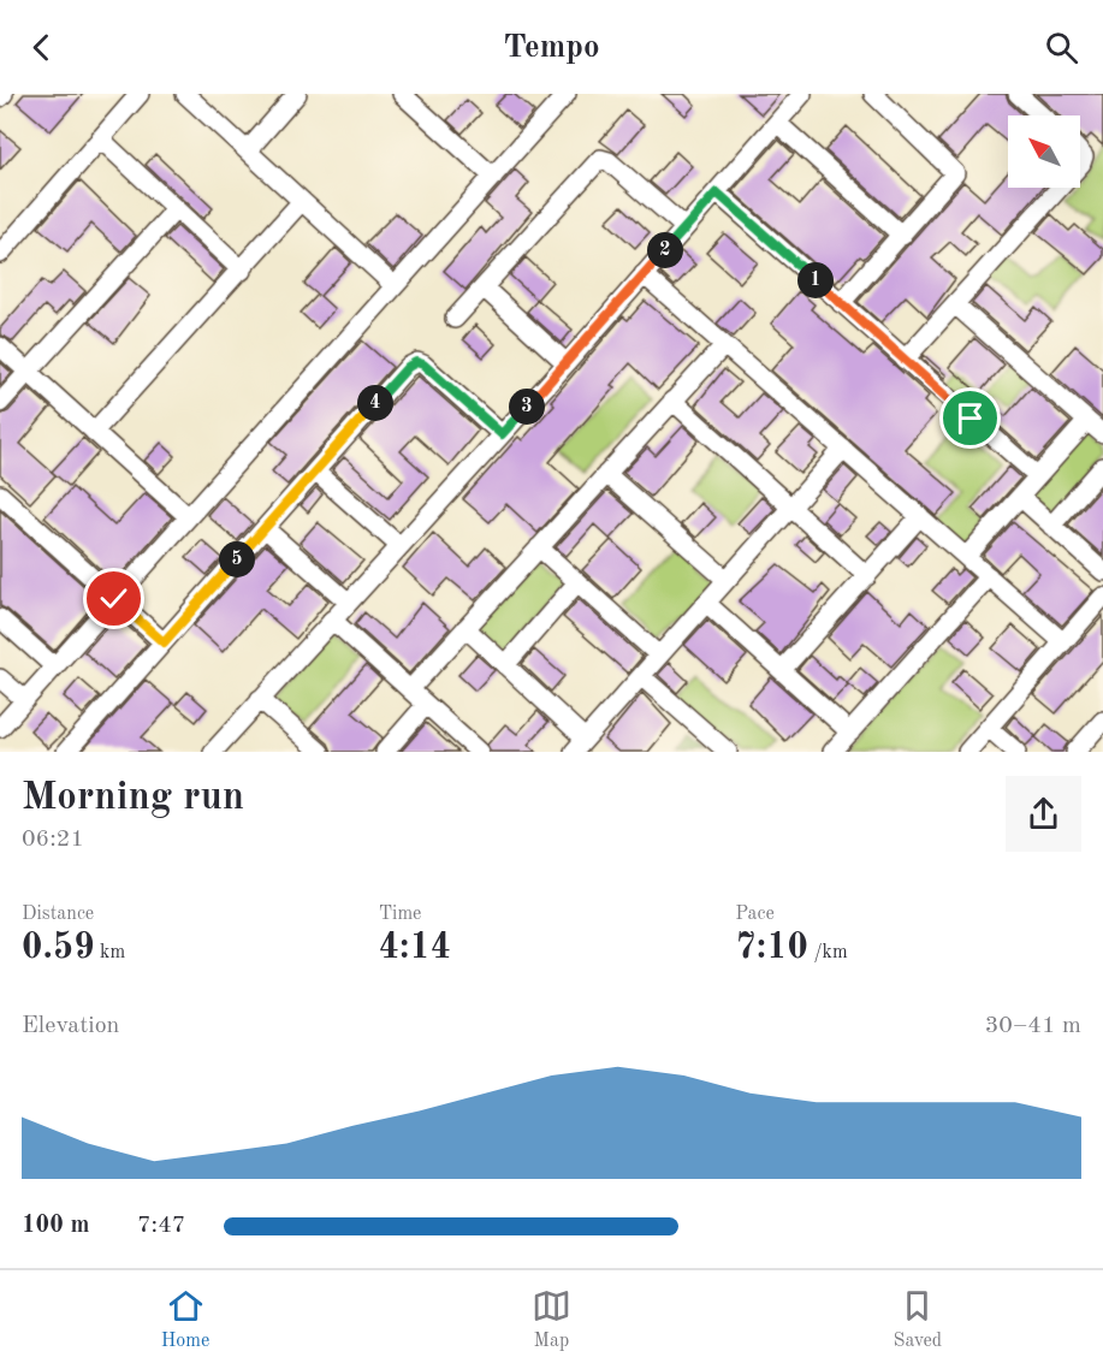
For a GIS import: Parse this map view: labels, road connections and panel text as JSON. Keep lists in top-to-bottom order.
{
  "north": "top left",
  "page": {
    "header": "Tempo",
    "pins": [
      "2",
      "1",
      "4",
      "3",
      "5"
    ],
    "heading": ["Morning run", "06:21"],
    "stats": [
      ["Distance", "0.59 km"],
      ["Time", "4:14"],
      ["Pace", "7:10 /km"]
    ],
    "chart": ["Elevation", "30–41 m"],
    "list": [
      {
        "name": "100 m",
        "note": "7:47"
      }
    ],
    "tabs": ["Home", "Map", "Saved"]
  }
}
